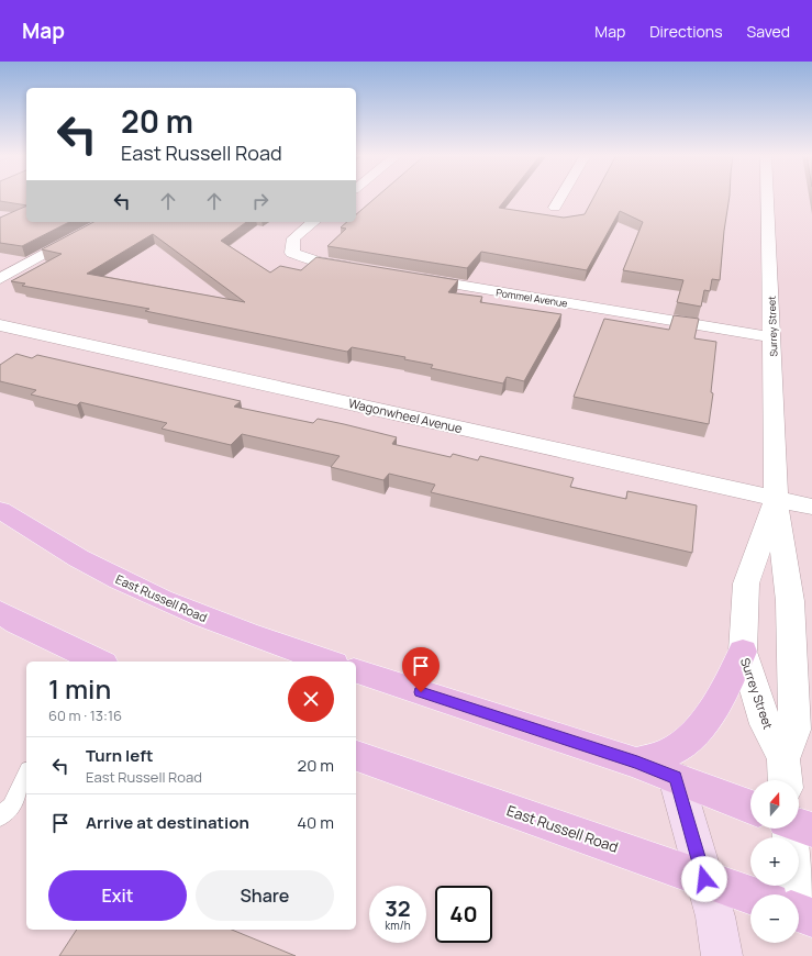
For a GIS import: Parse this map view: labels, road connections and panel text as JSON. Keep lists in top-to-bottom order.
{
  "streets": {
    "main road": ["East Russell Road"],
    "street": ["Pommel Avenue", "Surrey Street", "Wagonwheel Avenue"]
  },
  "crossings": [
    ["Pommel Avenue", "Surrey Street"],
    ["Surrey Street", "Wagonwheel Avenue"]
  ],
  "north": "top",
  "page": {
    "header": "Map",
    "nav": ["Map", "Directions", "Saved"],
    "turn": ["20 m", "East Russell Road"],
    "heading": ["1 min", "60 m · 13:16"],
    "list": [
      {
        "name": "Turn left",
        "note": "East Russell Road",
        "value": "20 m"
      },
      {
        "name": "Arrive at destination",
        "value": "40 m"
      }
    ],
    "map_buttons": ["+", "−"],
    "buttons": ["Exit", "Share"],
    "speed": "32 km/h",
    "limit": "40"
  }
}
